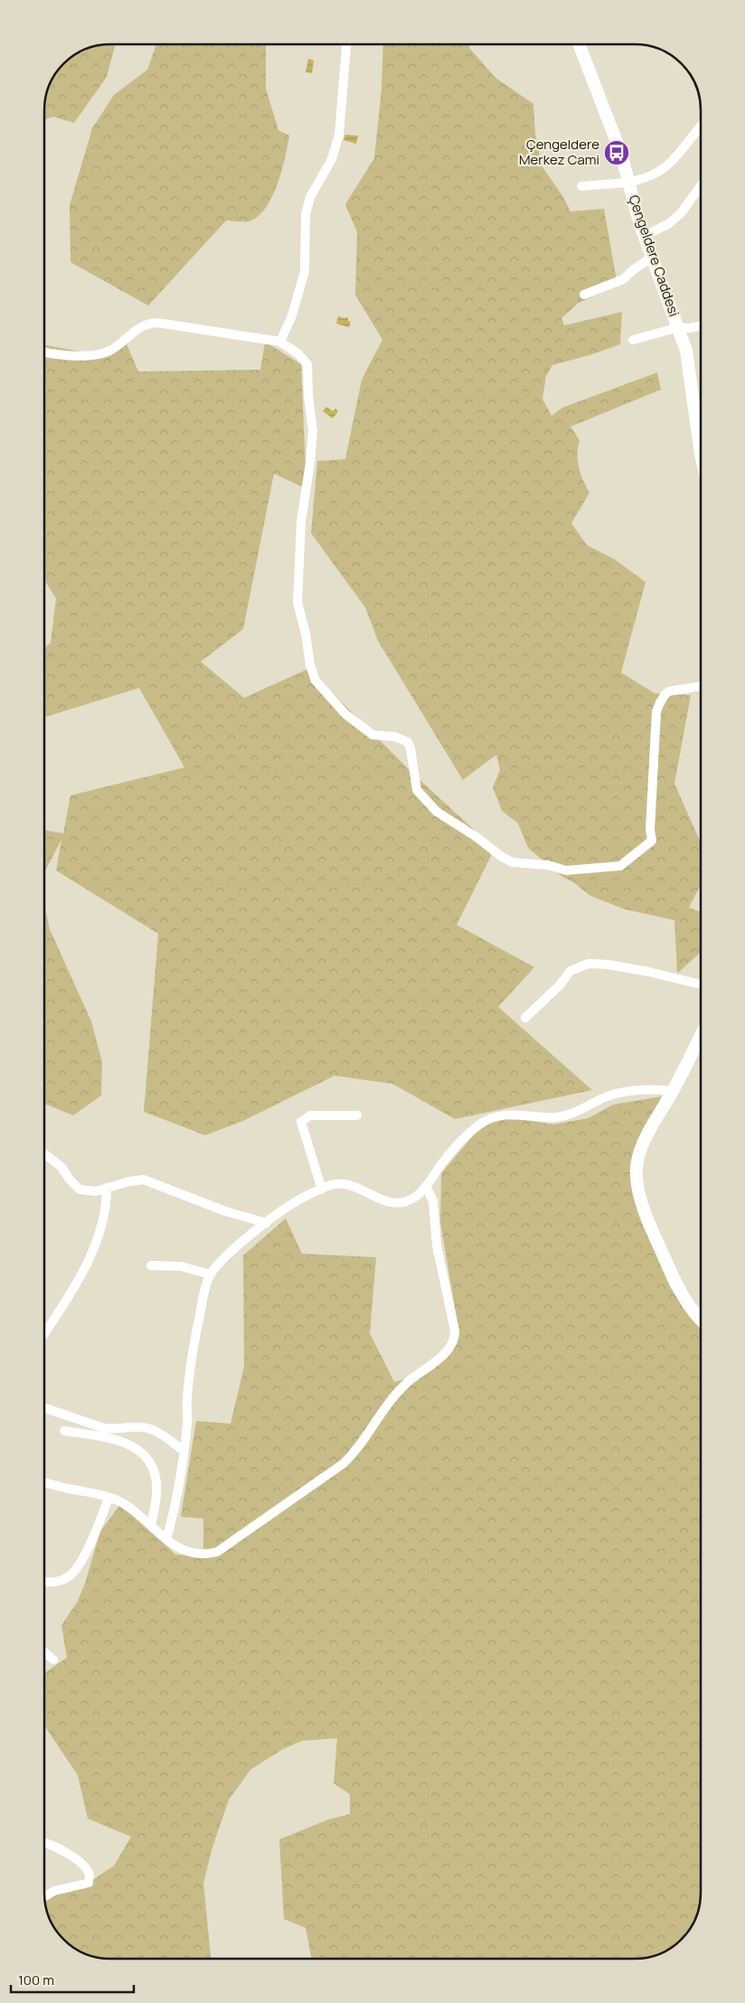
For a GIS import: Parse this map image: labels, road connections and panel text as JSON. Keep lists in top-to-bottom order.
{
  "streets": {
    "main road": ["Çengeldere Caddesi"]
  },
  "places": {
    "bus stop": ["Çengeldere Merkez Cami"]
  },
  "scale_bar": "100 m"
}
